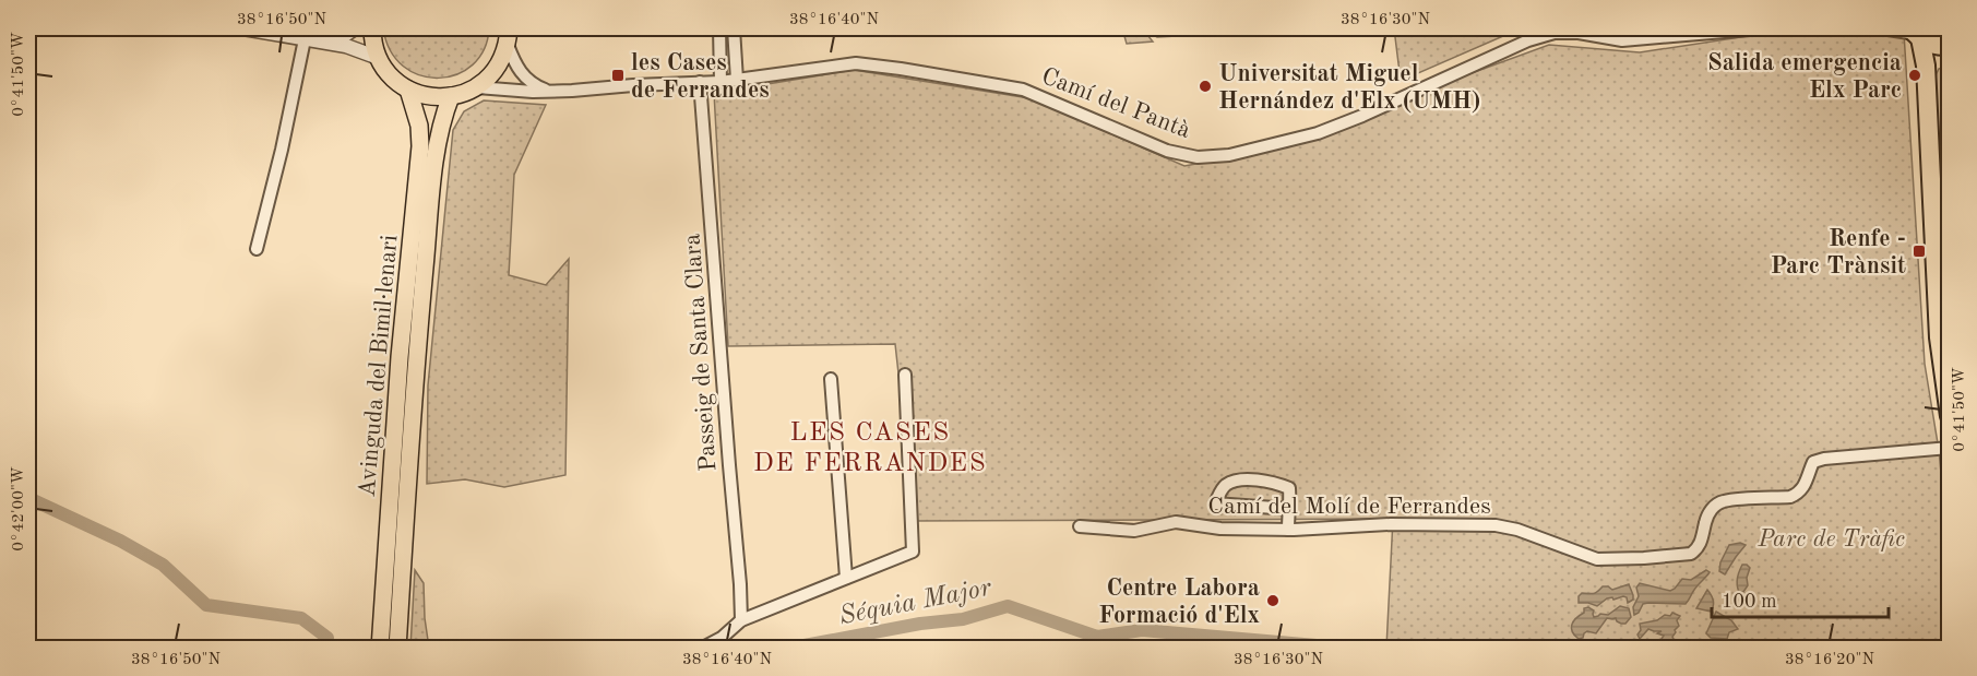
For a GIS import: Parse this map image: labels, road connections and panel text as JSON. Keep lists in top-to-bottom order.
{
  "streets": {
    "main road": ["Avinguda del Bimil·lenari"],
    "street": ["Camí del Pantà", "Passeig de Santa Clara", "Camí del Molí de Ferrandes"]
  },
  "crossings": [
    ["Camí del Pantà", "Passeig de Santa Clara"]
  ],
  "districts": ["LES CASES DE FERRANDES"],
  "water": ["Séquia Major"],
  "parks": ["Parc de Tràfic"],
  "places": {
    "transit": ["les Cases de Ferrandes", "Renfe - Parc Trànsit"],
    "other": ["Salida emergencia Elx Parc", "Universitat Miguel Hernández d'Elx (UMH)", "Centre Labora Formació d'Elx"]
  },
  "scale_bar": "100 m",
  "coordinates": [
    "38°16'50\"N",
    "38°16'40\"N",
    "38°16'30\"N",
    "0°41'50\"W",
    "0°42'00\"W",
    "38°16'20\"N"
  ]
}
